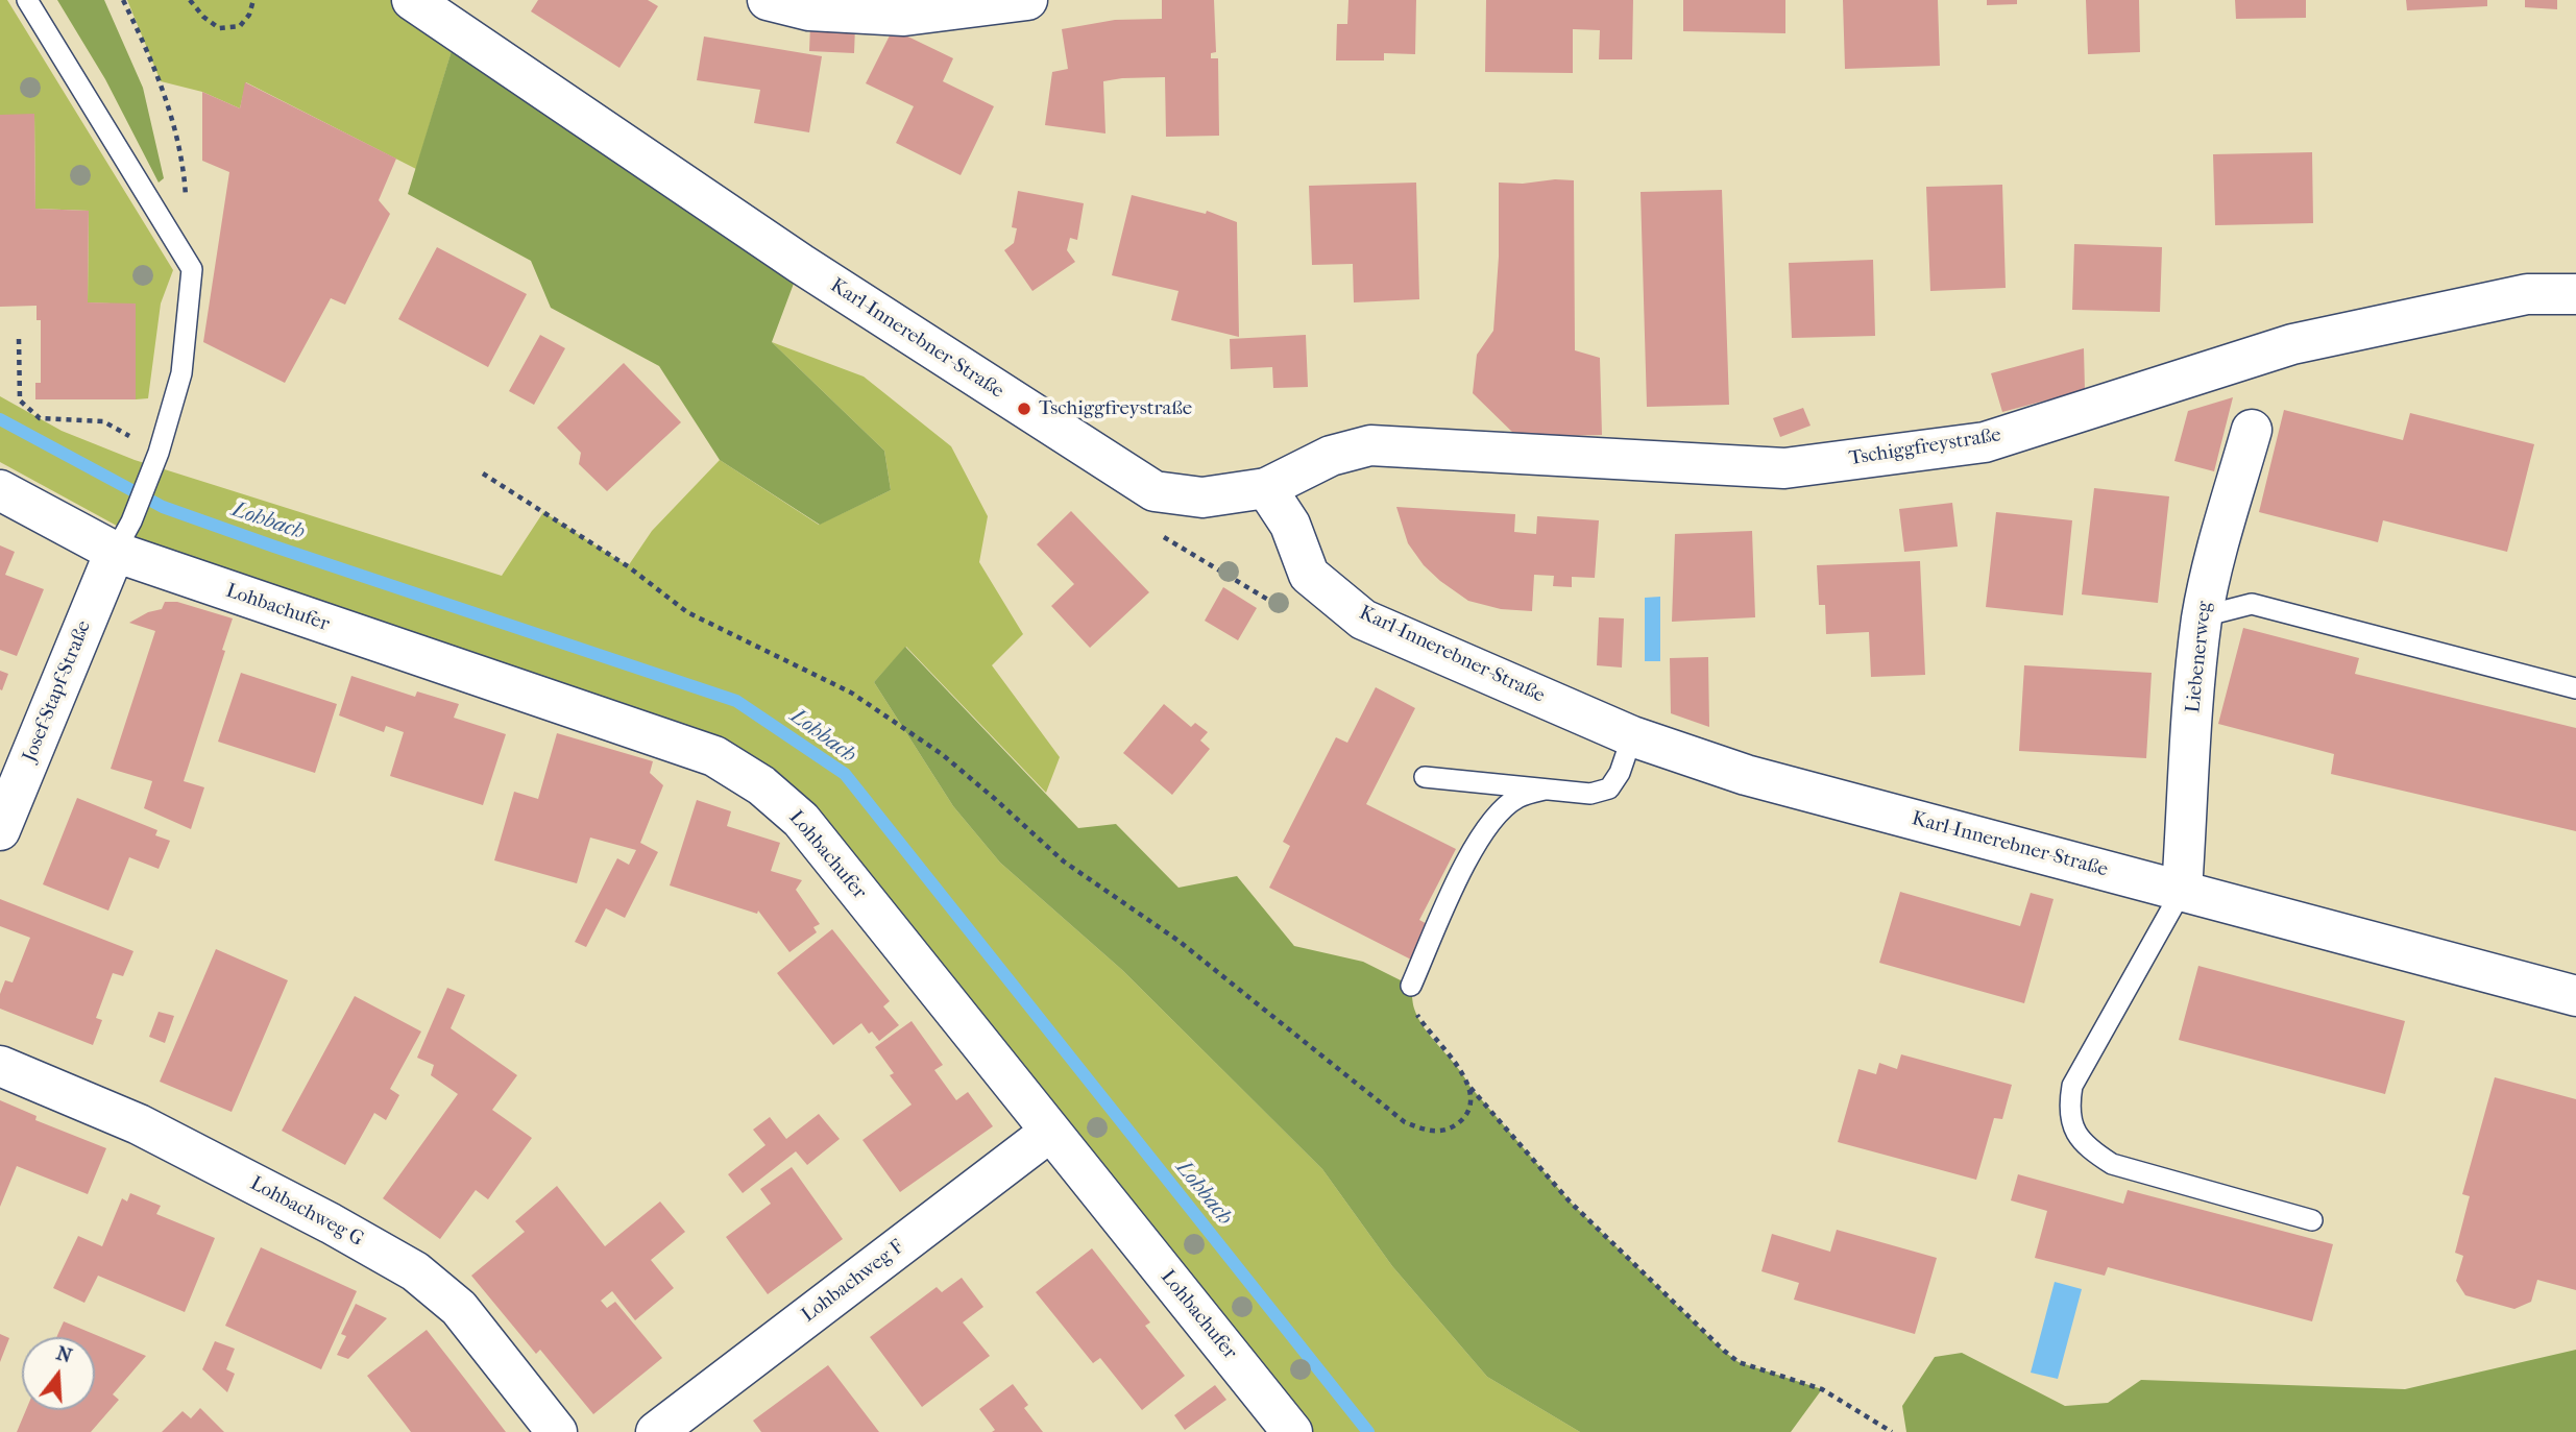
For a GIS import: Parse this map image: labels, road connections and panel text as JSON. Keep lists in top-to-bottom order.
{
  "streets": {
    "street": [
      "Karl-Innerebner-Straße",
      "Tschiggfreystraße",
      "Lohbachufer",
      "Liebenerweg",
      "Josef-Stapf-Straße",
      "Lohbachweg G",
      "Lohbachweg F"
    ]
  },
  "crossings": [
    ["Karl-Innerebner-Straße", "Tschiggfreystraße"],
    ["Karl-Innerebner-Straße", "Liebenerweg"],
    ["Lohbachufer", "Josef-Stapf-Straße"],
    ["Lohbachufer", "Lohbachweg F"]
  ],
  "water": ["Lohbach"],
  "places": ["Tschiggfreystraße"],
  "north": "top"
}
